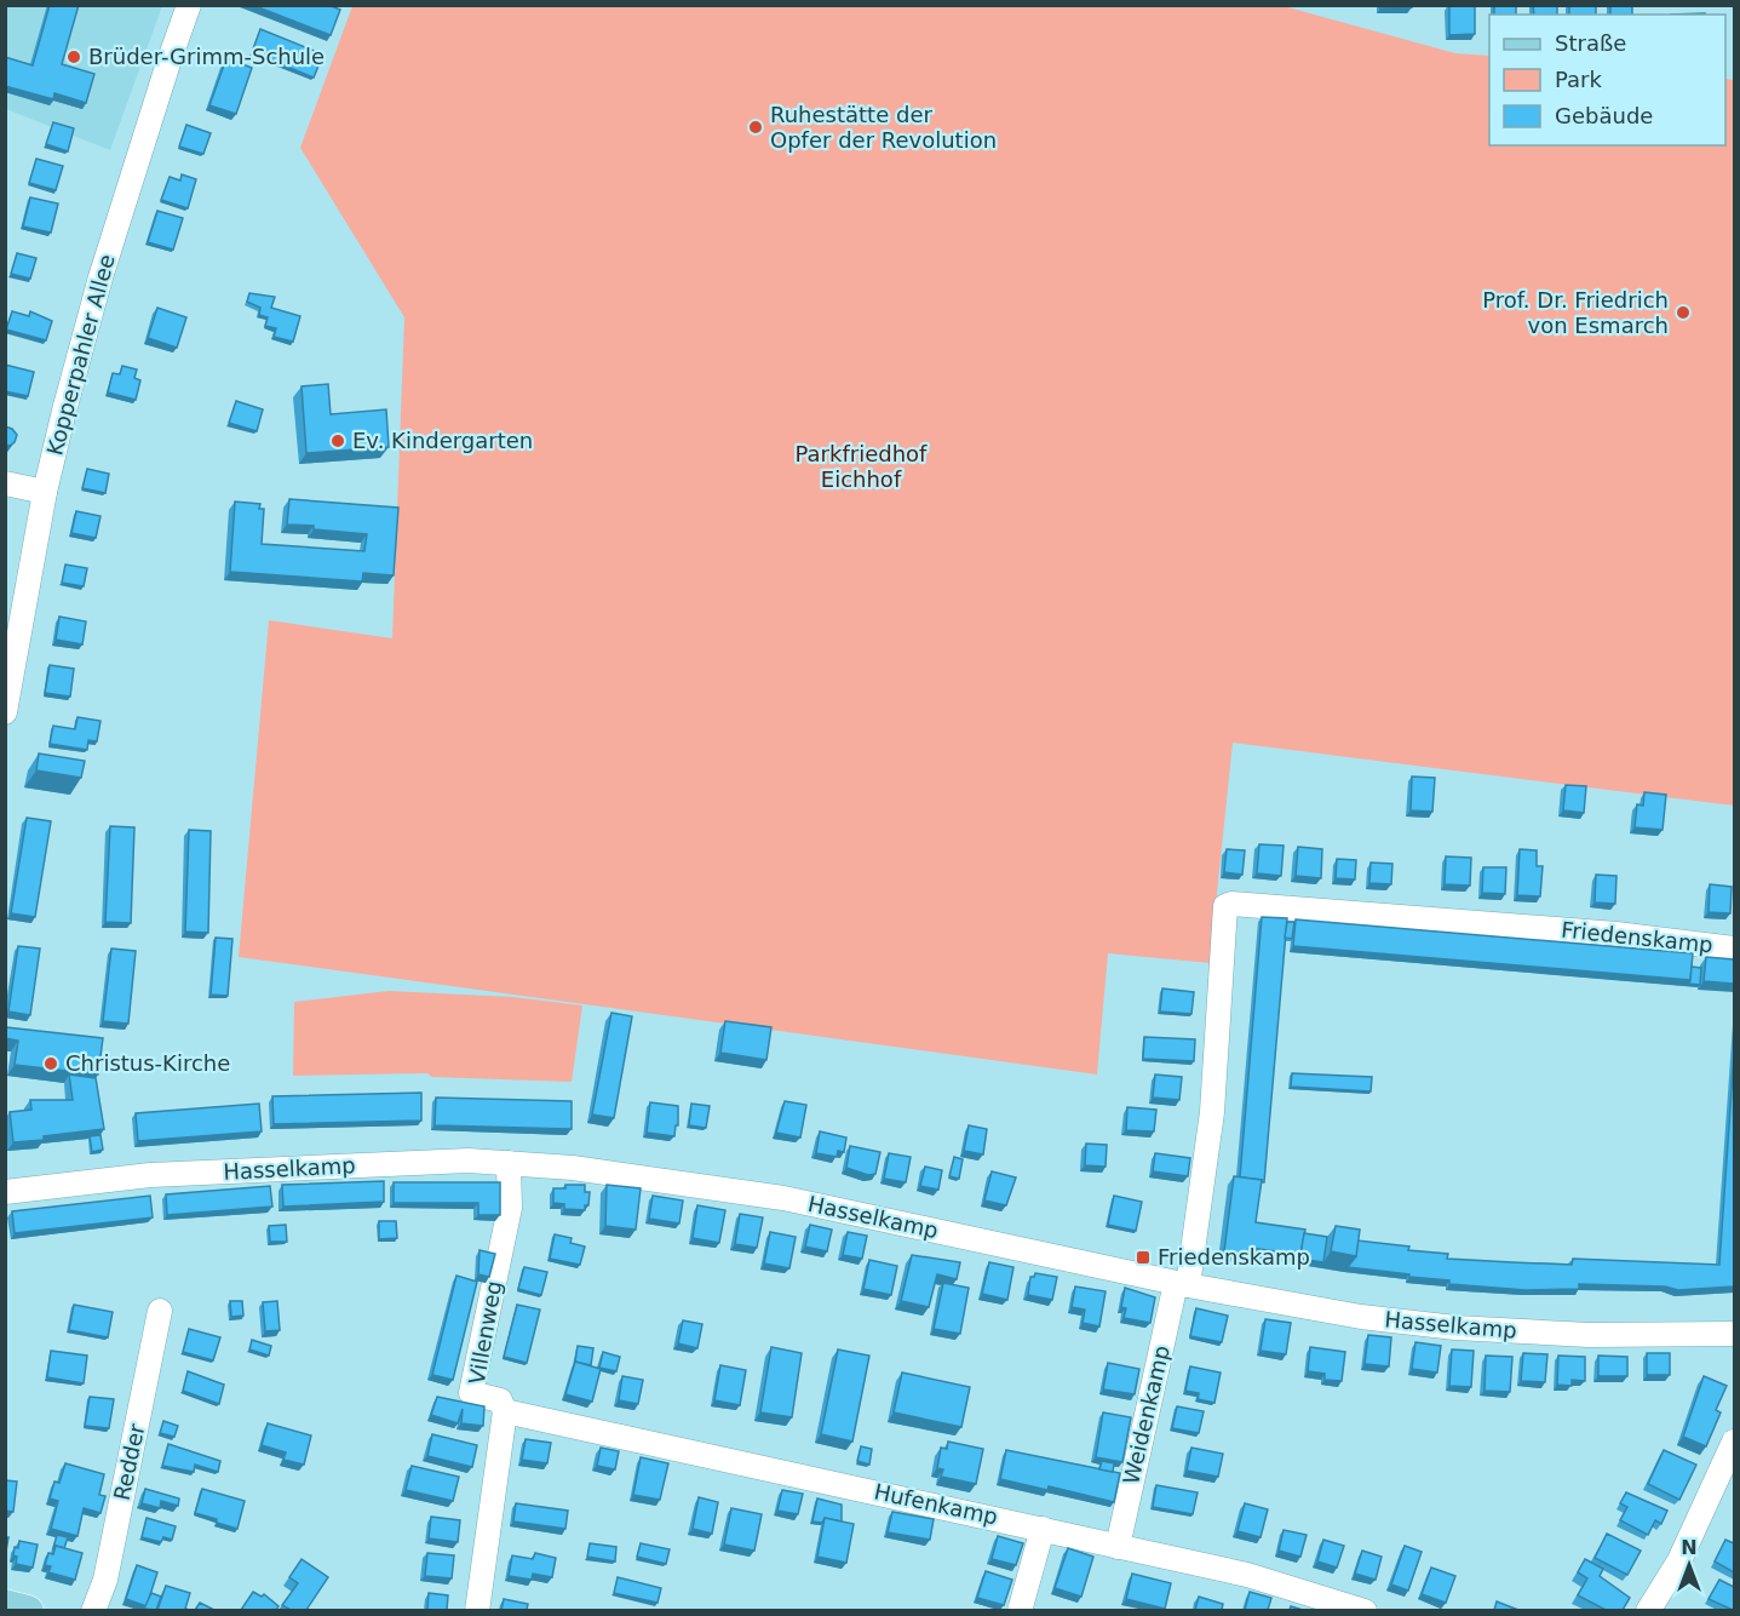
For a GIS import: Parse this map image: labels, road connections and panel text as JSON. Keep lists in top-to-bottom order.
{
  "streets": {
    "street": [
      "Kopperpahler Allee",
      "Friedenskamp",
      "Hasselkamp",
      "Villenweg",
      "Weidenkamp",
      "Redder",
      "Hufenkamp"
    ]
  },
  "crossings": [
    ["Friedenskamp", "Hasselkamp"],
    ["Friedenskamp", "Weidenkamp"],
    ["Hasselkamp", "Villenweg"],
    ["Hasselkamp", "Weidenkamp"],
    ["Villenweg", "Hufenkamp"],
    ["Weidenkamp", "Hufenkamp"]
  ],
  "parks": ["Parkfriedhof Eichhof"],
  "places": {
    "other": [
      "Brüder-Grimm-Schule",
      "Ruhestätte der Opfer der Revolution",
      "Prof. Dr. Friedrich von Esmarch",
      "Ev. Kindergarten",
      "Christus-Kirche"
    ],
    "transit": ["Friedenskamp"]
  },
  "legend": ["Straße", "Park", "Gebäude"],
  "north": "top"
}
